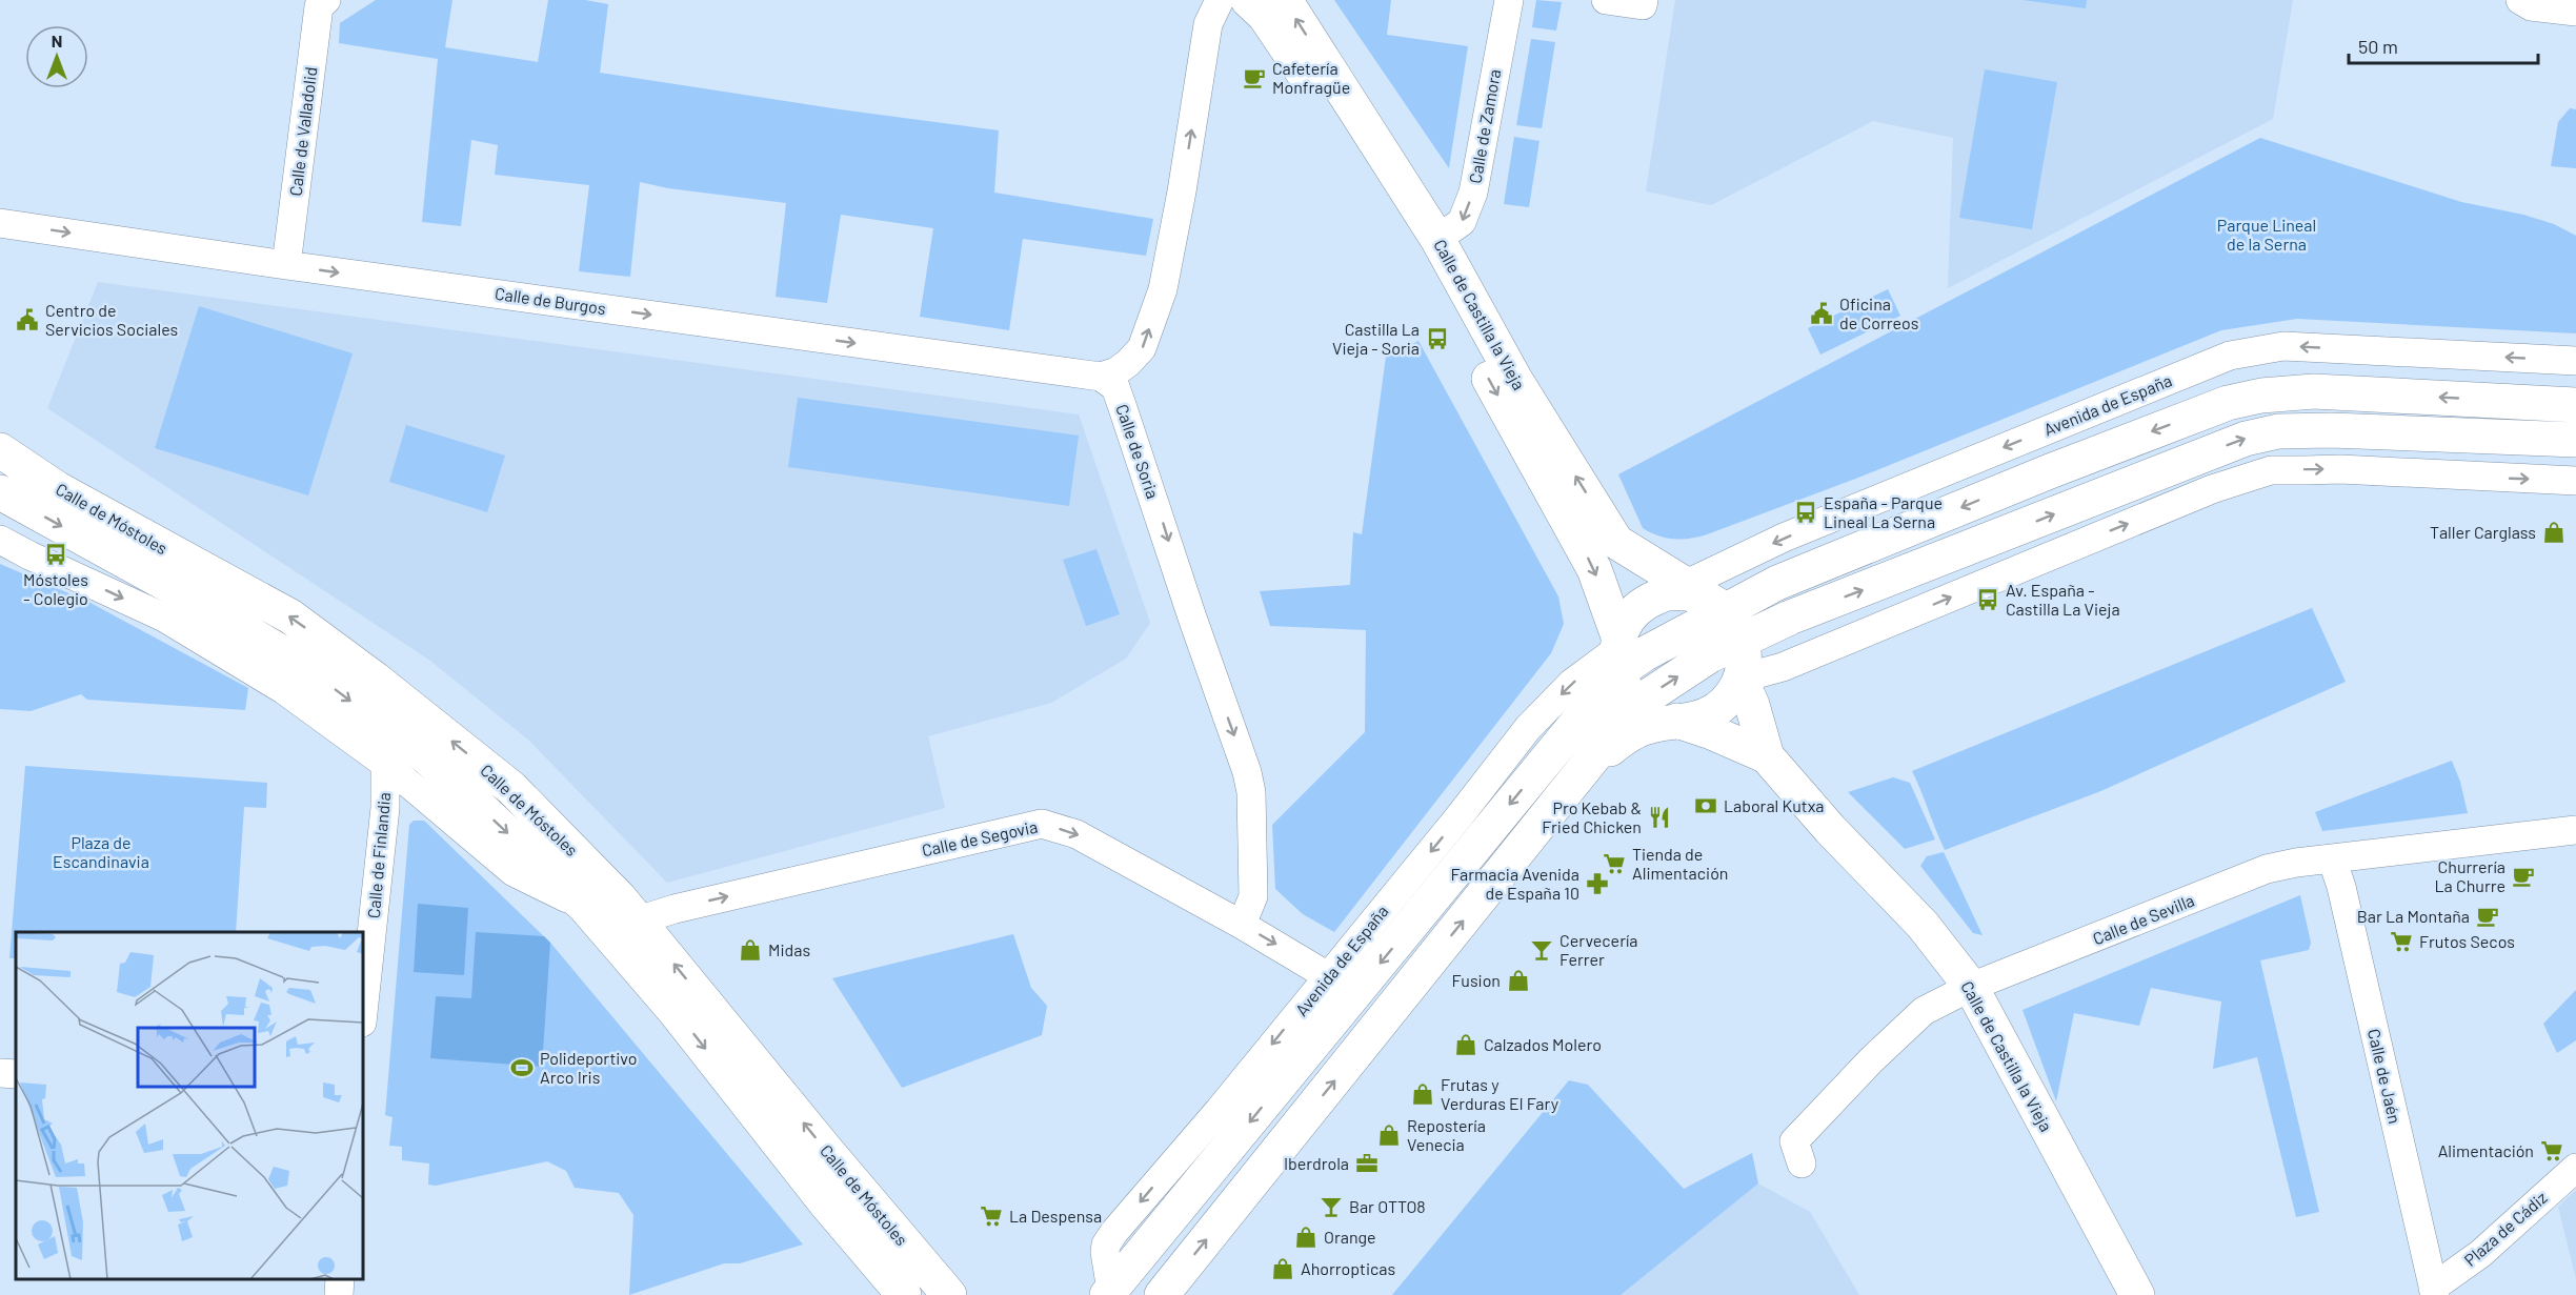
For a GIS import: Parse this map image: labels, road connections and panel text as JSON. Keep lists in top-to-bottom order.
{
  "streets": {
    "main road": ["Calle de Castilla la Vieja", "Avenida de España", "Calle de Móstoles"],
    "street": [
      "Calle de Zamora",
      "Calle de Valladolid",
      "Calle de Burgos",
      "Calle de Soria",
      "Calle de Segovia",
      "Calle de Finlandia",
      "Calle de Sevilla",
      "Calle de Jaén",
      "Plaza de Cádiz"
    ]
  },
  "crossings": [
    ["Calle de Zamora", "Calle de Castilla la Vieja"],
    ["Calle de Valladolid", "Calle de Burgos"],
    ["Calle de Burgos", "Calle de Soria"],
    ["Calle de Castilla la Vieja", "Avenida de España"],
    ["Calle de Castilla la Vieja", "Calle de Sevilla"],
    ["Avenida de España", "Calle de Segovia"],
    ["Calle de Soria", "Calle de Segovia"],
    ["Calle de Móstoles", "Calle de Segovia"],
    ["Calle de Móstoles", "Calle de Finlandia"],
    ["Calle de Sevilla", "Calle de Jaén"],
    ["Calle de Jaén", "Plaza de Cádiz"]
  ],
  "one_way": [
    "Calle de Zamora",
    "Calle de Burgos",
    "Calle de Soria",
    "Calle de Segovia"
  ],
  "parks": ["Parque Lineal de la Serna", "Plaza de Escandinavia"],
  "places": {
    "cafe": ["Cafetería Monfragüe", "Churrería La Churre", "Bar La Montaña"],
    "public building": ["Oficina de Correos", "Centro de Servicios Sociales"],
    "bus stop": [
      "Castilla La Vieja - Soria",
      "España - Parque Lineal La Serna",
      "Móstoles - Colegio",
      "Av. España - Castilla La Vieja"
    ],
    "shop": [
      "Taller Carglass",
      "Midas",
      "Fusion",
      "Calzados Molero",
      "Frutas y Verduras El Fary",
      "Repostería Venecia",
      "Orange",
      "Ahorropticas"
    ],
    "bank": ["Laboral Kutxa"],
    "restaurant": ["Pro Kebab & Fried Chicken"],
    "supermarket": [
      "Tienda de Alimentación",
      "Frutos Secos",
      "Alimentación",
      "La Despensa"
    ],
    "pharmacy": ["Farmacia Avenida de España 10"],
    "bar": ["Cervecería Ferrer", "Bar OTTO8"],
    "sports": ["Polideportivo Arco Iris"],
    "office": ["Iberdrola"]
  },
  "scale_bar": "50 m",
  "north": "top"
}
